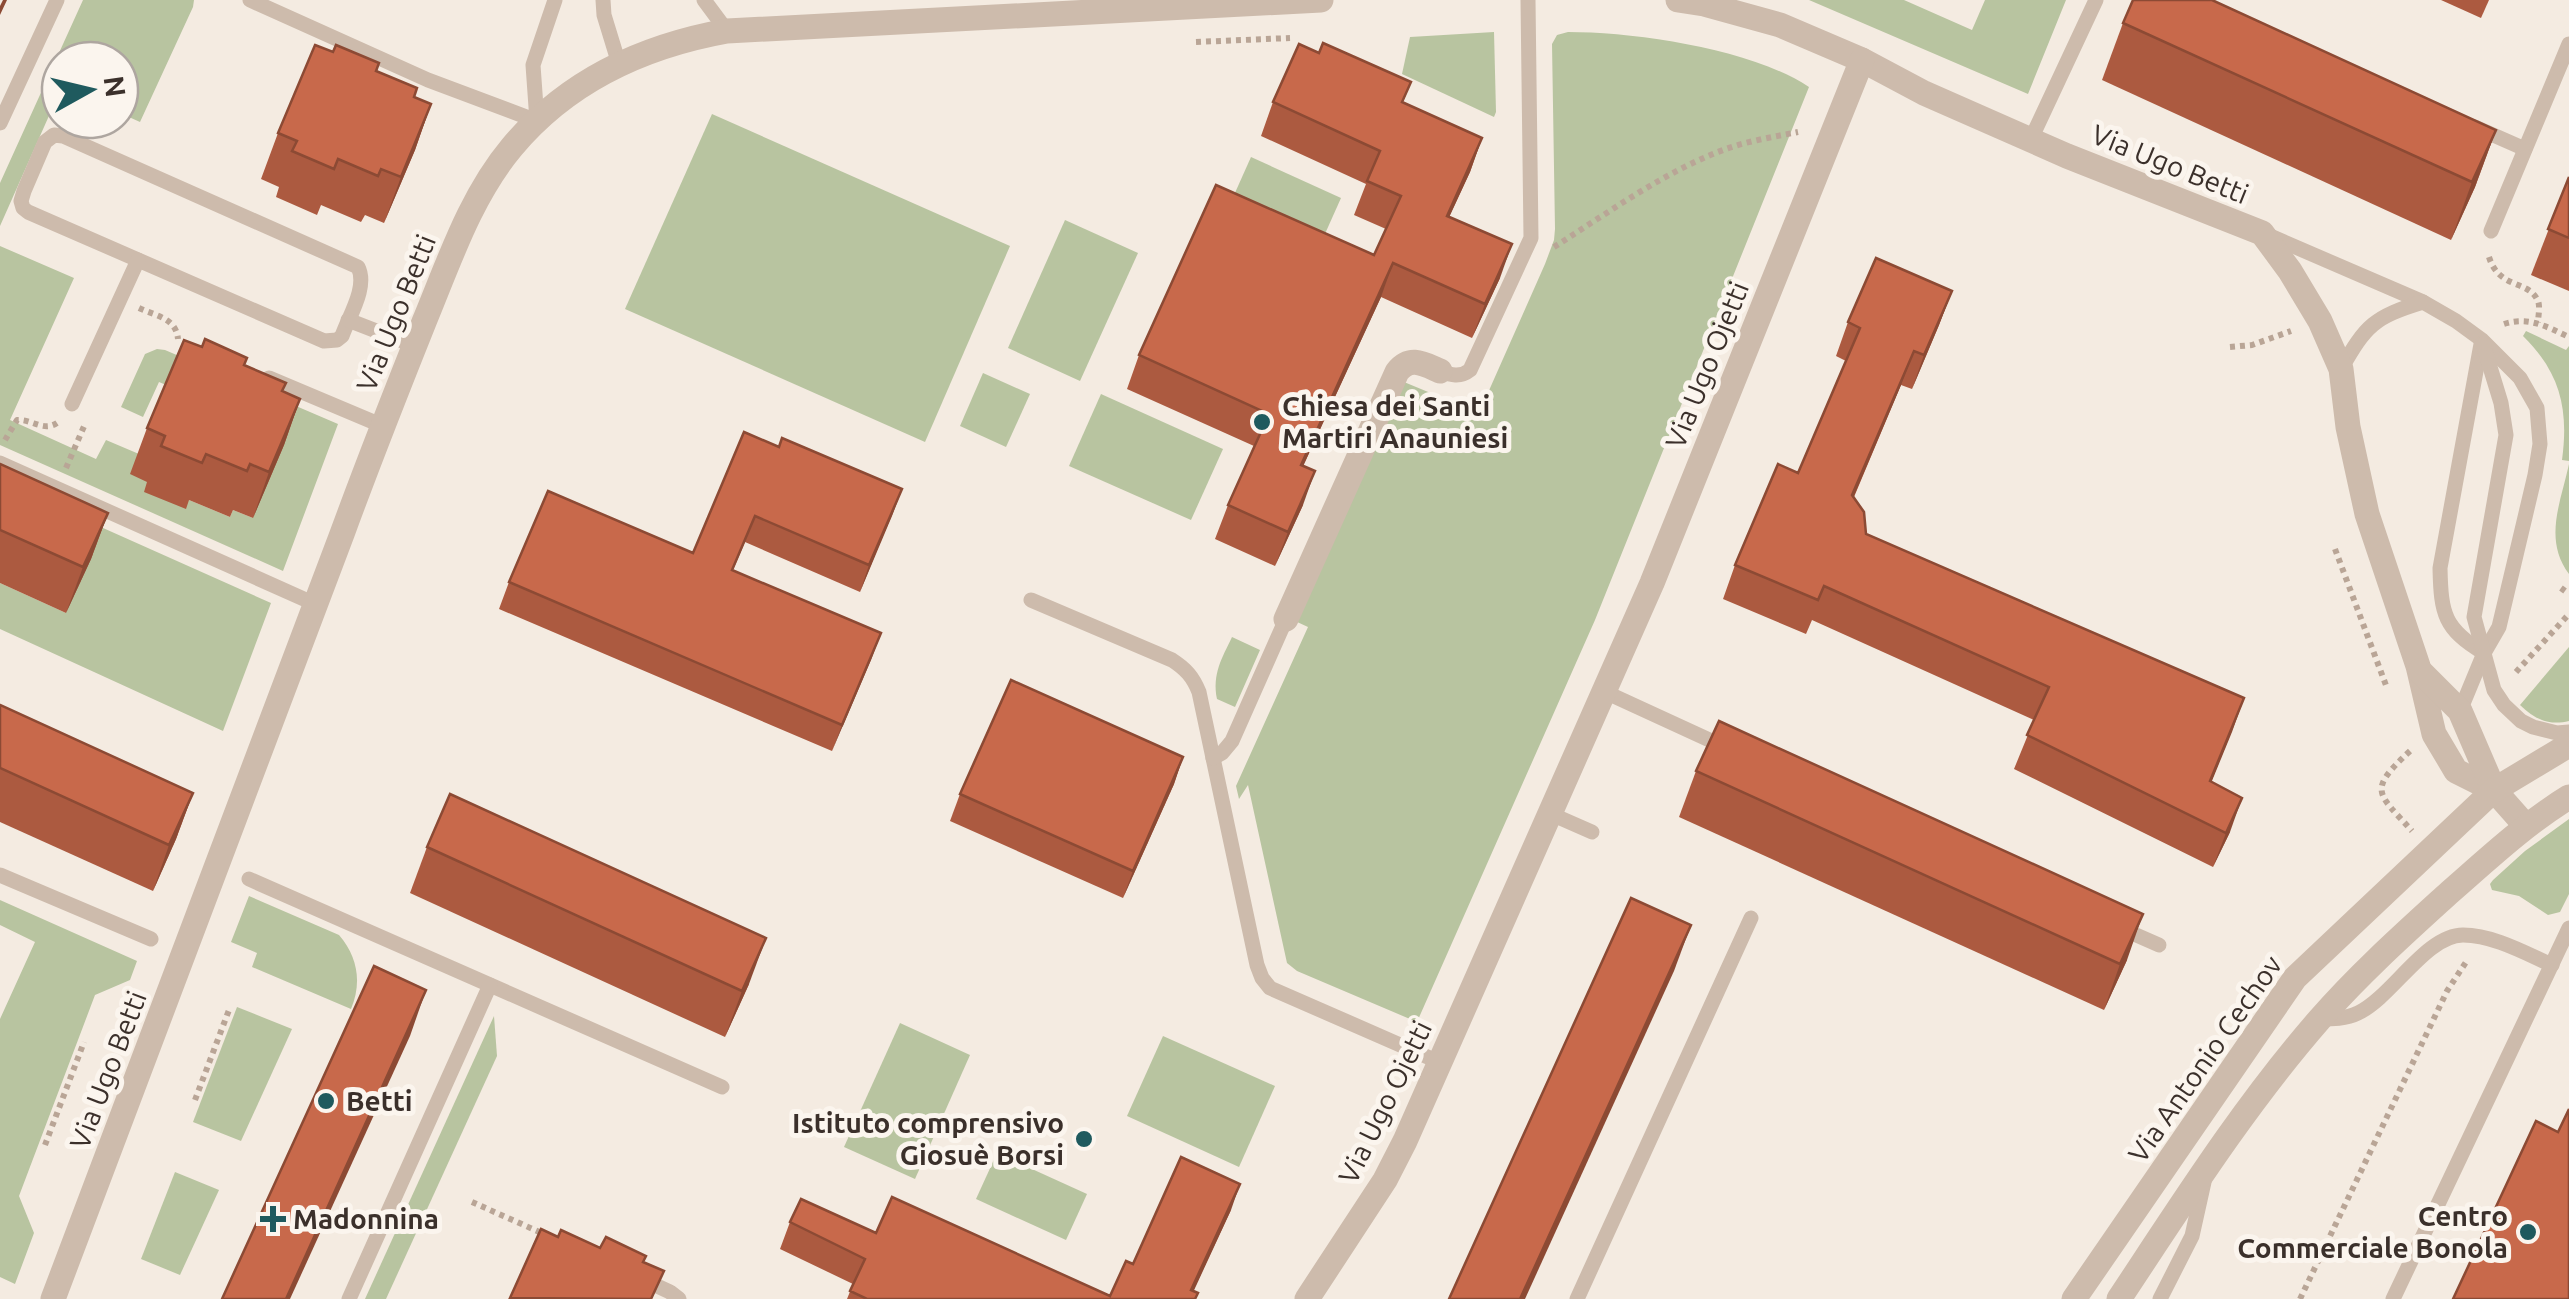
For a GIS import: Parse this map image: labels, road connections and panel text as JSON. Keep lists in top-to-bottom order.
{
  "streets": {
    "street": ["Via Ugo Betti", "Via Ugo Ojetti", "Via Antonio Cechov"]
  },
  "crossings": [
    ["Via Ugo Betti", "Via Ugo Ojetti"],
    ["Via Ugo Betti", "Via Antonio Cechov"]
  ],
  "places": {
    "other": [
      "Chiesa dei Santi Martiri Anauniesi",
      "Betti",
      "Istituto comprensivo Giosuè Borsi",
      "Centro Commerciale Bonola"
    ],
    "health": ["Madonnina"]
  },
  "north": "right"
}
